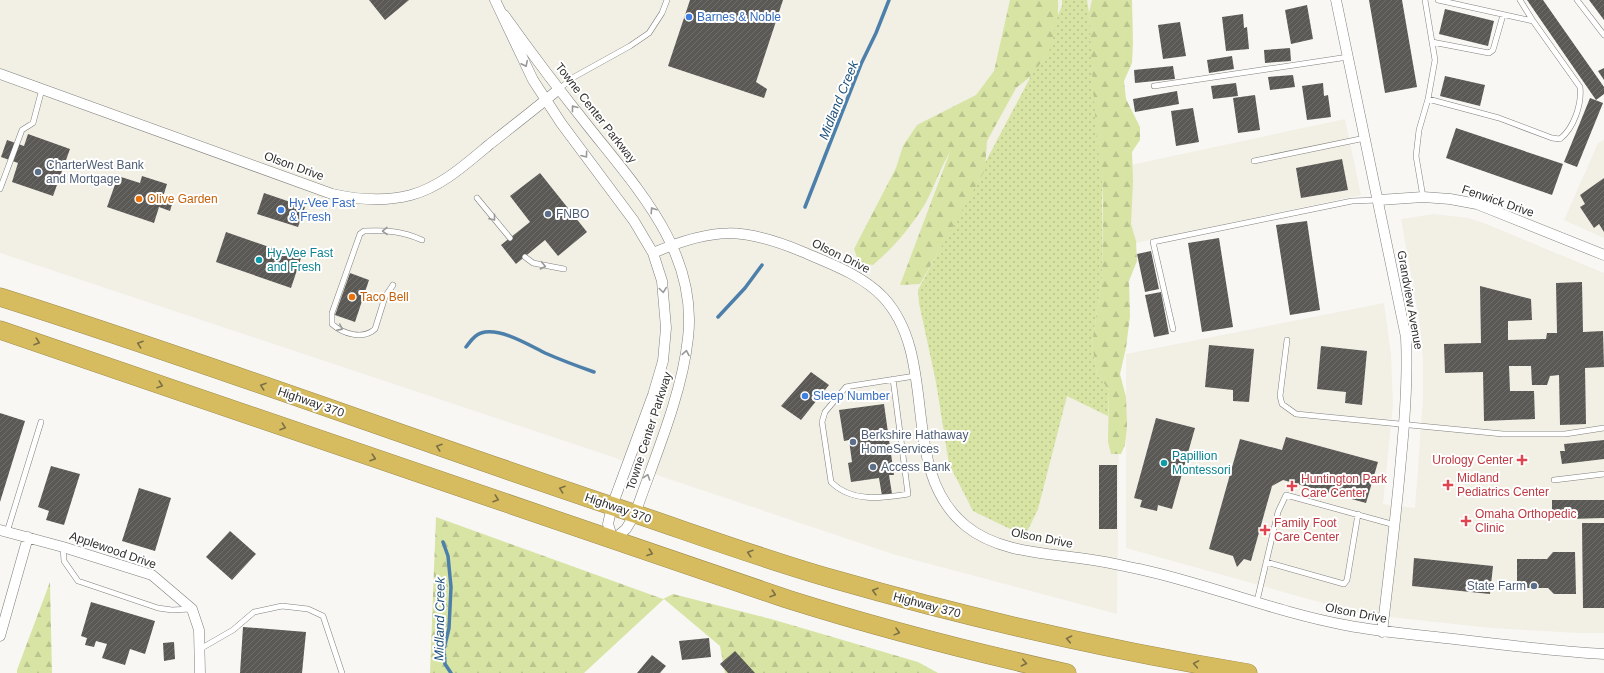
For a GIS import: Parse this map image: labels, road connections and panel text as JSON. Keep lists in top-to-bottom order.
{
  "streets": {
    "highway": ["Highway 370"],
    "street": [
      "Towne Center Parkway",
      "Olson Drive",
      "Fenwick Drive",
      "Grandview Avenue",
      "Applewood Drive"
    ]
  },
  "crossings": [
    ["Towne Center Parkway", "Olson Drive"],
    ["Towne Center Parkway", "Highway 370"],
    ["Olson Drive", "Grandview Avenue"],
    ["Fenwick Drive", "Grandview Avenue"]
  ],
  "water": ["Midland Creek"],
  "places": {
    "other": [
      "Barnes & Noble",
      "CharterWest Bank and Mortgage",
      "Olive Garden",
      "Hy-Vee Fast & Fresh",
      "FNBO",
      "Hy-Vee Fast and Fresh",
      "Taco Bell",
      "Sleep Number",
      "Berkshire Hathaway HomeServices",
      "Papillion Montessori",
      "Access Bank",
      "State Farm"
    ],
    "health": [
      "Urology Center",
      "Midland Pediatrics Center",
      "Huntington Park Care Center",
      "Omaha Orthopedic Clinic",
      "Family Foot Care Center"
    ]
  }
}
